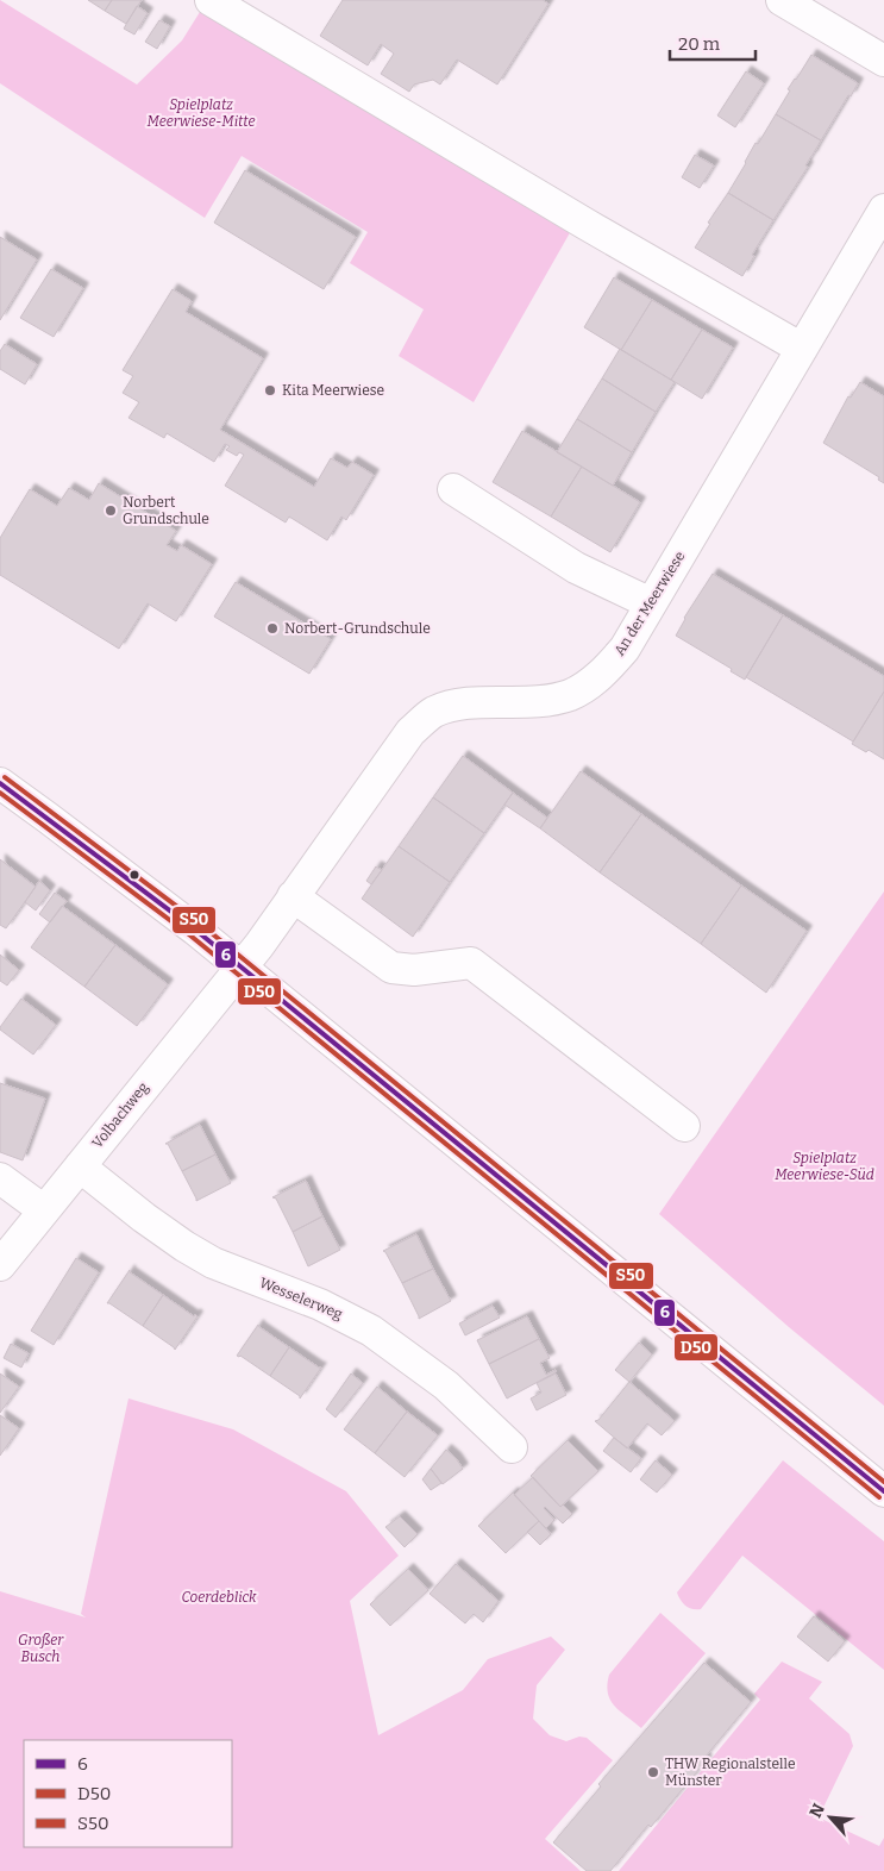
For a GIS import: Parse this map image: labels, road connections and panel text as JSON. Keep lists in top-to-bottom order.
{
  "streets": {
    "street": ["An der Meerwiese", "Volbachweg", "Wesselerweg"]
  },
  "crossings": [
    ["An der Meerwiese", "Volbachweg"],
    ["Volbachweg", "Wesselerweg"]
  ],
  "parks": [
    "Spielplatz Meerwiese-Mitte",
    "Spielplatz Meerwiese-Süd",
    "Coerdeblick",
    "Großer Busch"
  ],
  "places": [
    "Kita Meerwiese",
    "Norbert Grundschule",
    "Norbert-Grundschule",
    "THW Regionalstelle Münster"
  ],
  "lines": ["transit line S50", "transit line 6", "transit line D50"],
  "legend": ["6", "D50", "S50"],
  "scale_bar": "20 m",
  "north": "top left"
}
